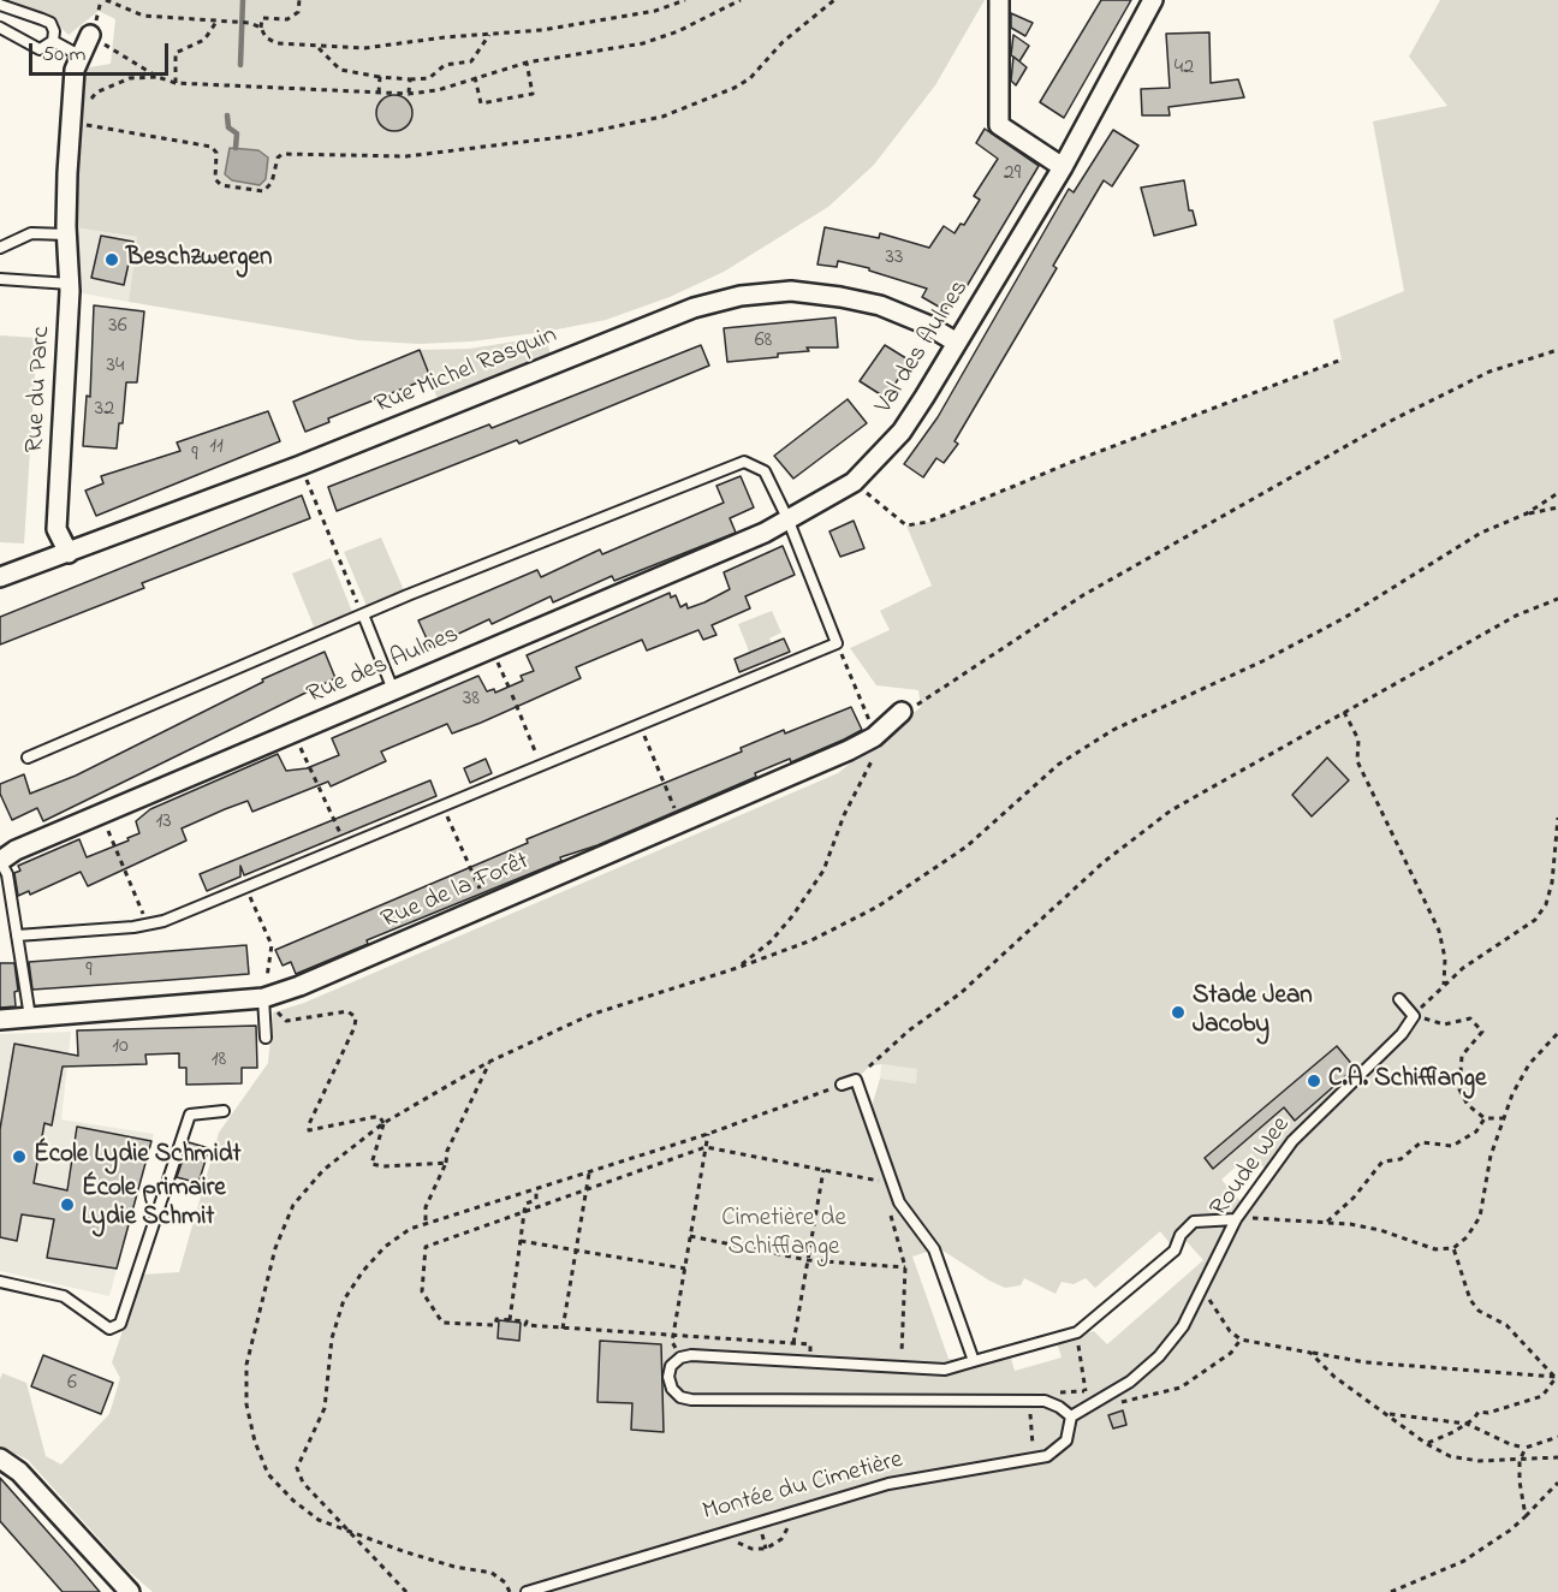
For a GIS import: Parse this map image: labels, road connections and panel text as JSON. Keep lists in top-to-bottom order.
{
  "streets": {
    "street": [
      "Val des Aulnes",
      "Rue Michel Rasquin",
      "Rue du Parc",
      "Rue des Aulnes",
      "Rue de la Forêt"
    ],
    "lane": ["Roude Wee", "Montée du Cimetière"]
  },
  "crossings": [
    ["Val des Aulnes", "Rue Michel Rasquin"],
    ["Val des Aulnes", "Rue des Aulnes"],
    ["Rue Michel Rasquin", "Rue du Parc"],
    ["Roude Wee", "Montée du Cimetière"]
  ],
  "parks": ["Cimetière de Schifflange"],
  "places": [
    "Beschzwergen",
    "Stade Jean Jacoby",
    "C.A. Schifflange",
    "École Lydie Schmidt",
    "École primaire Lydie Schmit"
  ],
  "house_numbers": [
    "42",
    "29",
    "33",
    "36",
    "68",
    "34",
    "32",
    "11",
    "9",
    "38",
    "13",
    "9",
    "10",
    "18",
    "6"
  ],
  "scale_bar": "50 m"
}
